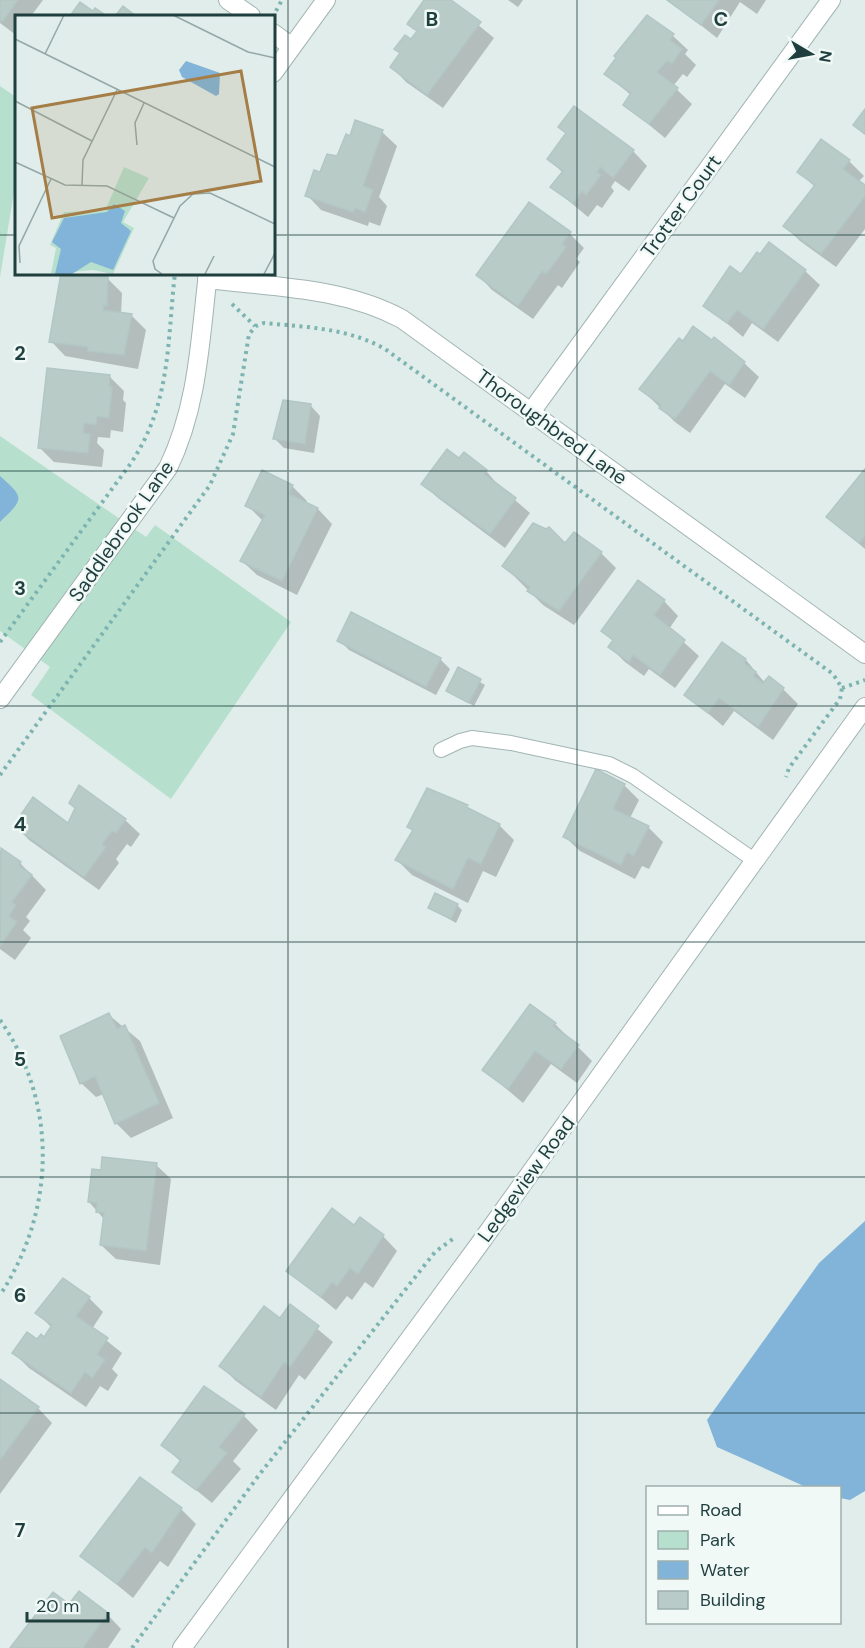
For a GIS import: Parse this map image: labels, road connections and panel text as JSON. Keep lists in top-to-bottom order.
{
  "streets": {
    "street": [
      "Trotter Court",
      "Thoroughbred Lane",
      "Saddlebrook Lane",
      "Ledgeview Road"
    ]
  },
  "crossings": [
    ["Trotter Court", "Thoroughbred Lane"],
    ["Thoroughbred Lane", "Saddlebrook Lane"]
  ],
  "legend": [
    "Road",
    "Park",
    "Water",
    "Building"
  ],
  "scale_bar": "20 m",
  "north": "right",
  "grid": {
    "columns": ["B", "C"],
    "rows": [
      "2",
      "3",
      "4",
      "5",
      "6",
      "7"
    ]
  }
}
